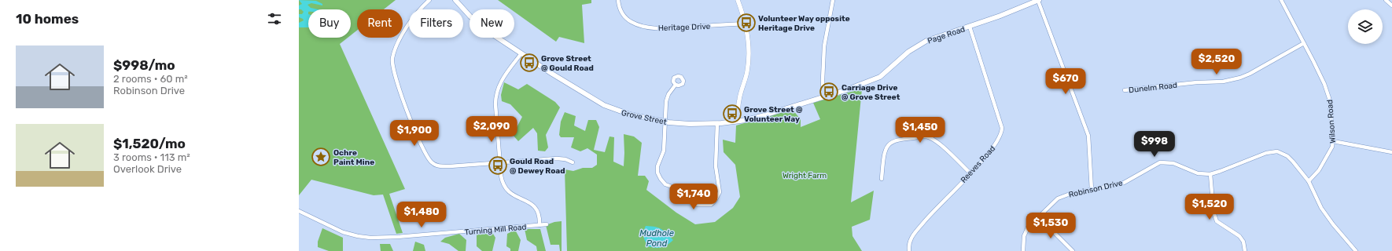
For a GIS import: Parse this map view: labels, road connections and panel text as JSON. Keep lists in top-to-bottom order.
{
  "streets": {
    "main road": ["Page Road", "Grove Street"],
    "street": [
      "Heritage Drive",
      "Dunelm Road",
      "Wilson Road",
      "Reeves Road",
      "Robinson Drive",
      "Turning Mill Road"
    ]
  },
  "crossings": [
    ["Page Road", "Grove Street"],
    ["Page Road", "Reeves Road"],
    ["Dunelm Road", "Wilson Road"],
    ["Wilson Road", "Robinson Drive"]
  ],
  "water": ["Mudhole Pond"],
  "parks": ["Wright Farm"],
  "places": {
    "bus stop": [
      "Volunteer Way opposite Heritage Drive",
      "Grove Street @ Gould Road",
      "Carriage Drive @ Grove Street",
      "Grove Street @ Volunteer Way",
      "Gould Road @ Dewey Road"
    ],
    "place": ["Ochre Paint Mine"]
  },
  "page": {
    "heading": "10 homes",
    "chip": [
      "Buy",
      "Rent",
      "Filters",
      "New"
    ],
    "list": [
      {
        "name": "$998/mo",
        "note": "2 rooms · 60 m² · Robinson Drive"
      },
      {
        "name": "$1,520/mo",
        "note": "3 rooms · 113 m² · Overlook Drive"
      }
    ],
    "price": [
      "$2,520",
      "$670",
      "$2,090",
      "$1,450",
      "$1,900",
      "$998",
      "$1,740",
      "$1,520",
      "$1,480",
      "$1,530"
    ]
  }
}
